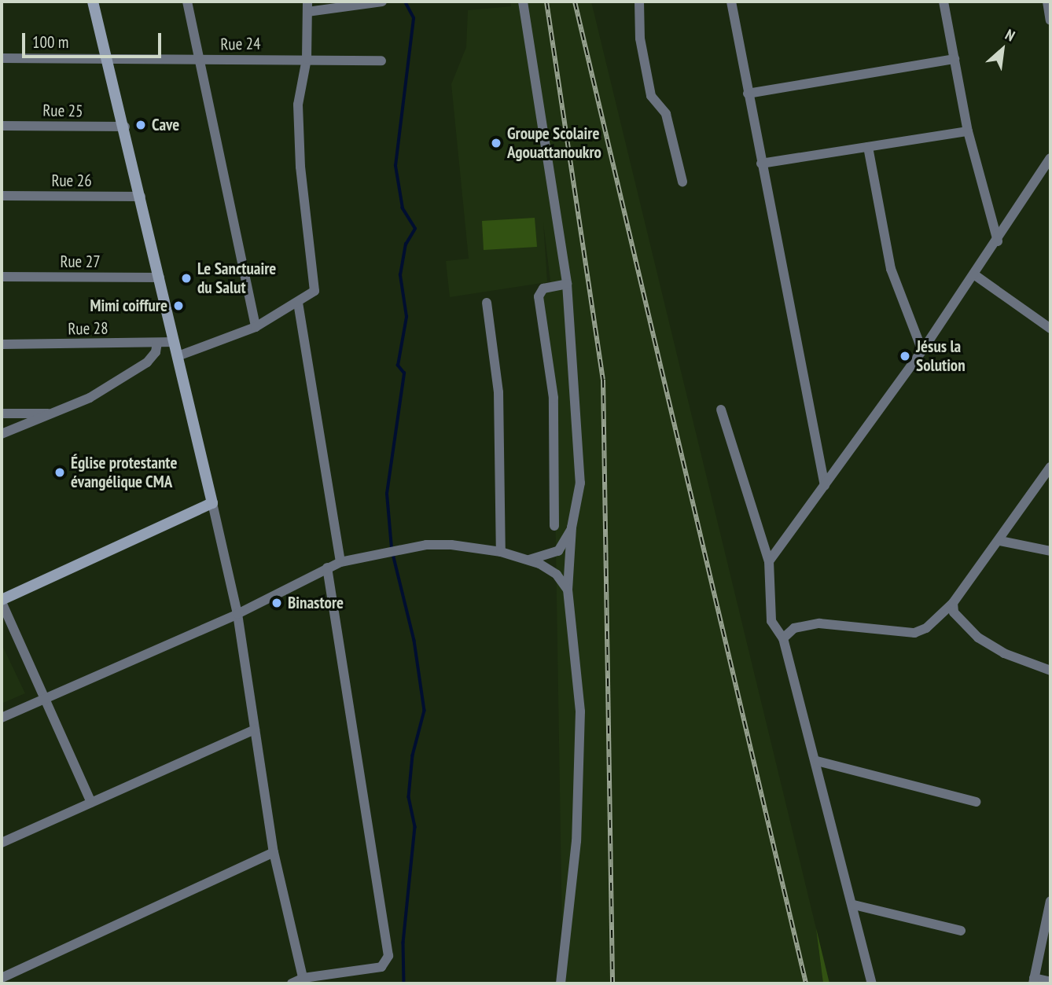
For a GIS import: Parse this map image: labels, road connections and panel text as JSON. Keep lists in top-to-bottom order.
{
  "streets": {
    "street": [
      "Rue 24",
      "Rue 25",
      "Rue 26",
      "Rue 27",
      "Rue 28"
    ]
  },
  "places": [
    "Cave",
    "Groupe Scolaire Agouattanoukro",
    "Le Sanctuaire du Salut",
    "Mimi coiffure",
    "Jésus la Solution",
    "Église protestante évangélique CMA",
    "Binastore"
  ],
  "scale_bar": "100 m",
  "north": "top right"
}
